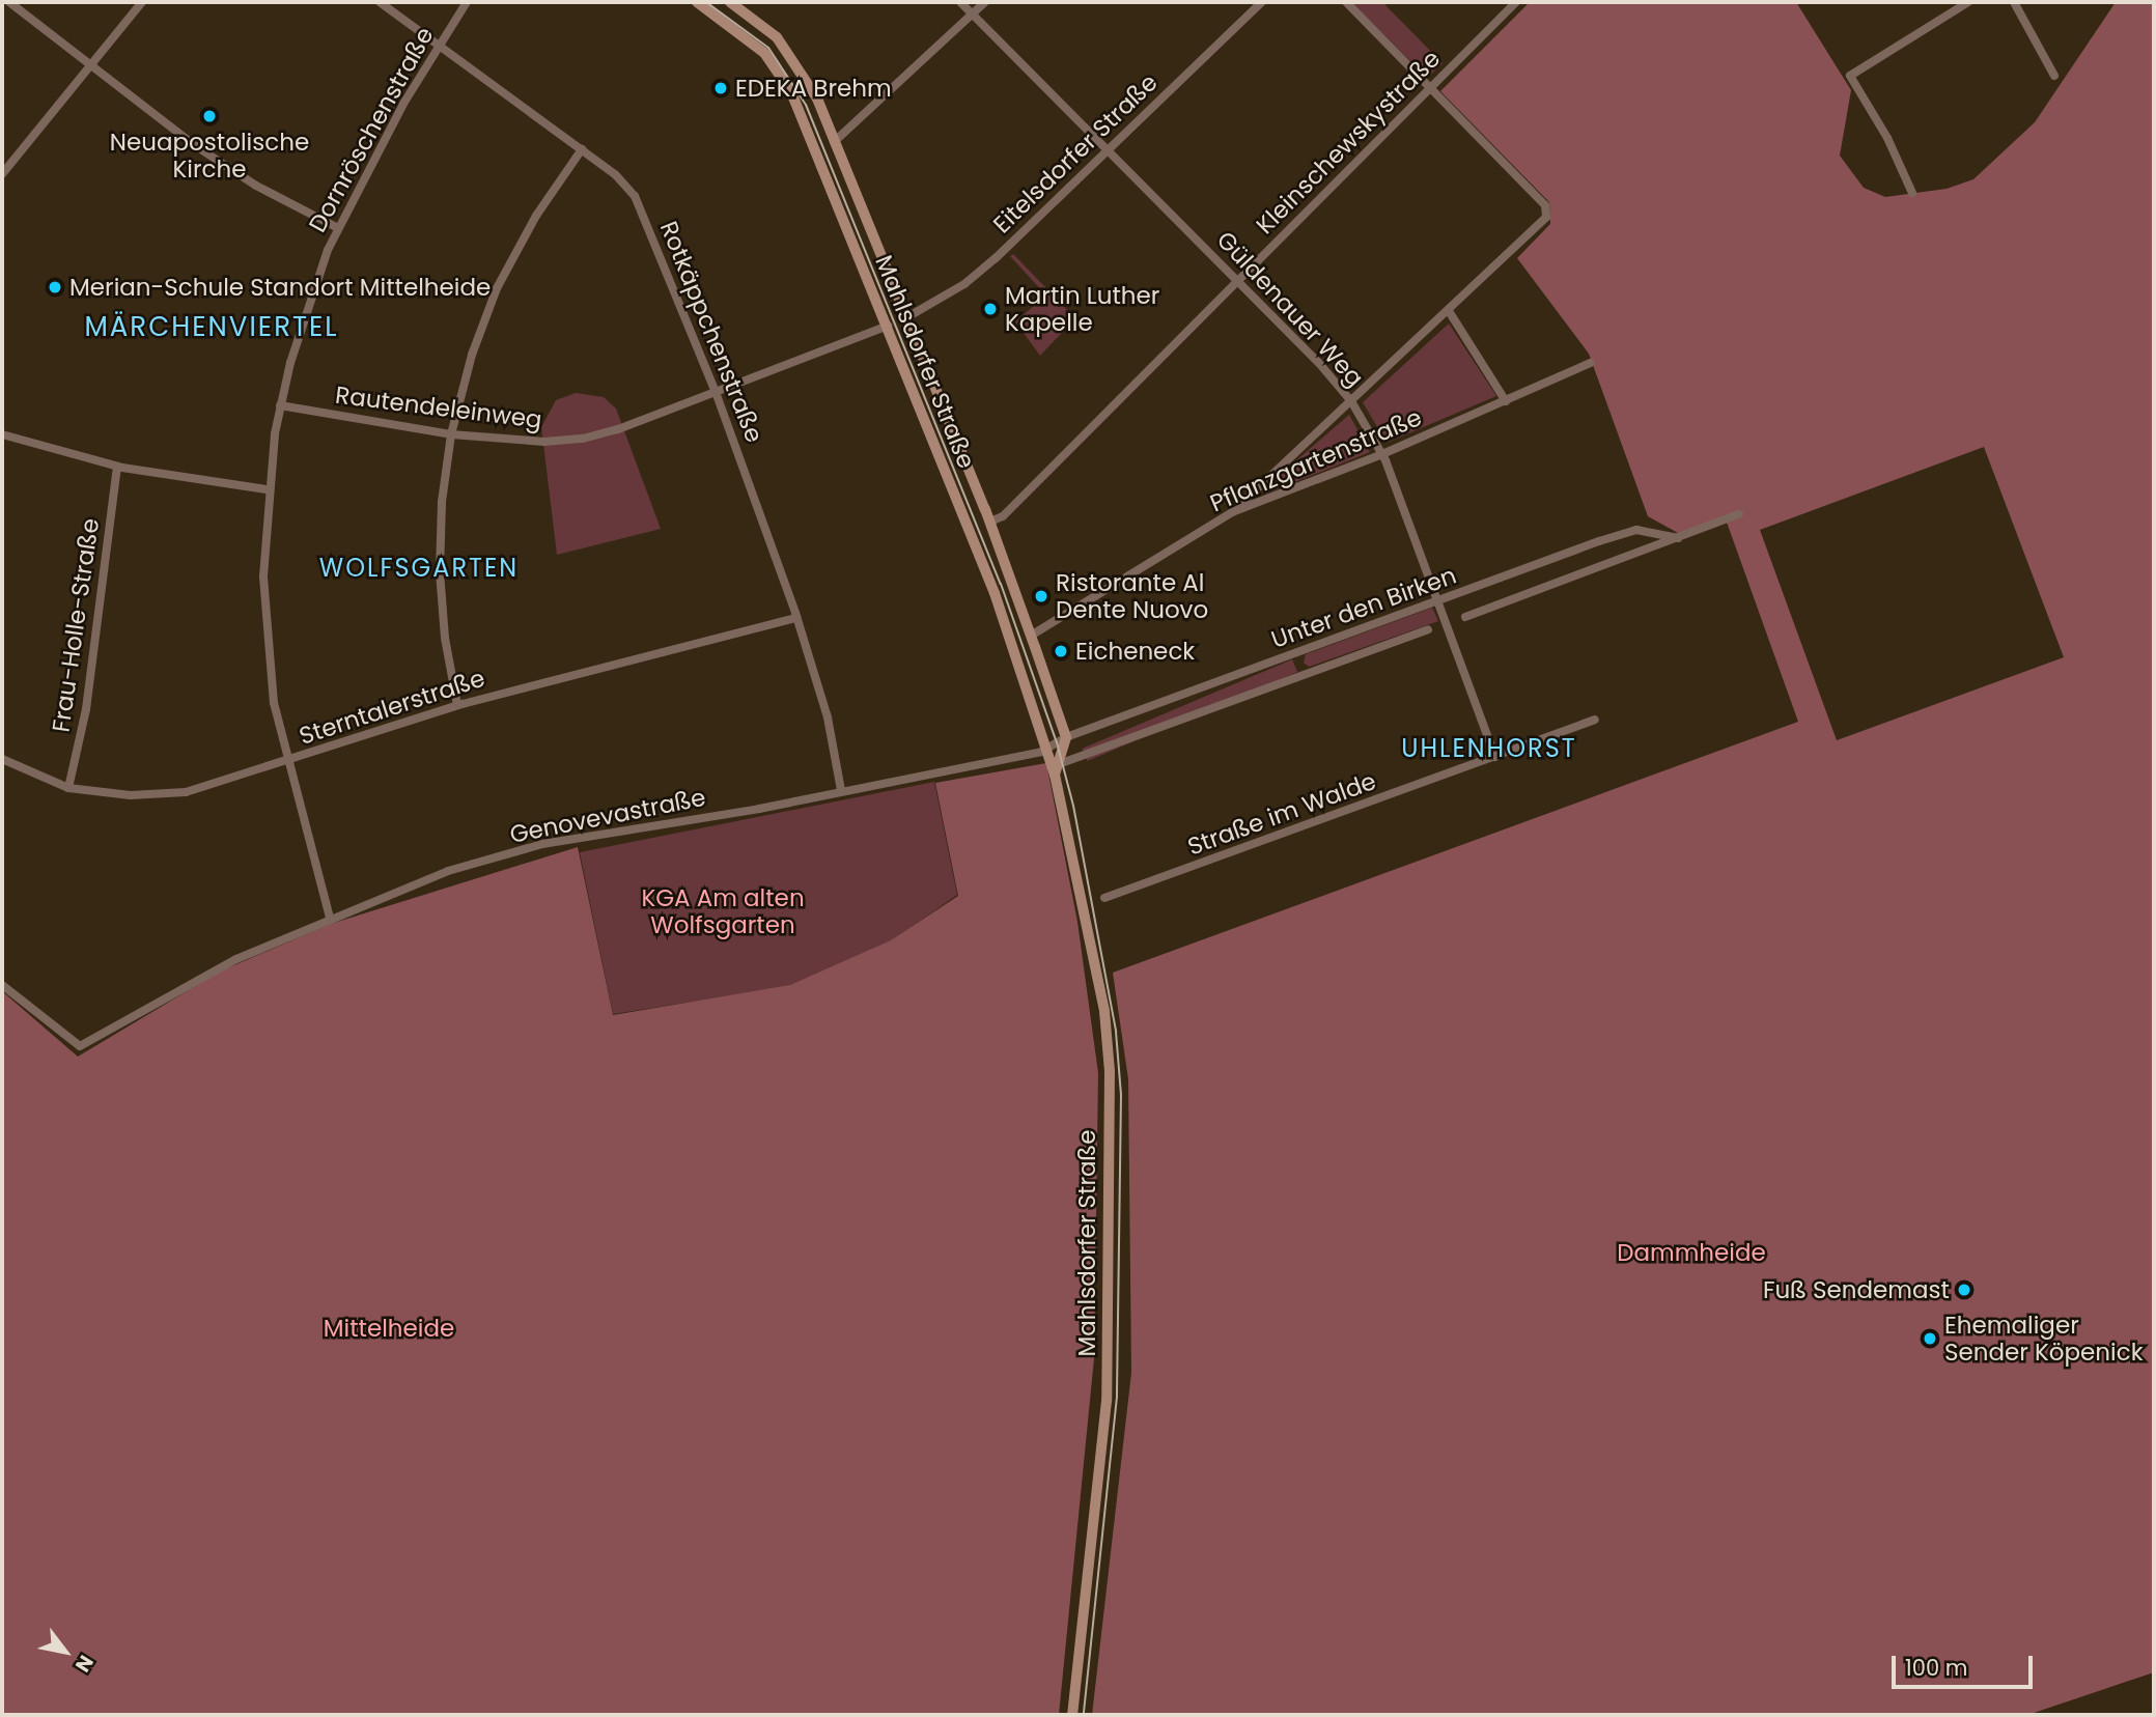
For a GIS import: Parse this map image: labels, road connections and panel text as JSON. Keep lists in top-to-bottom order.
{
  "streets": {
    "main road": ["Mahlsdorfer Straße"],
    "street": [
      "Dornröschenstraße",
      "Kleinschewskystraße",
      "Eitelsdorfer Straße",
      "Güldenauer Weg",
      "Rotkäppchenstraße",
      "Rautendeleinweg",
      "Pflanzgartenstraße",
      "Unter den Birken",
      "Frau-Holle-Straße",
      "Sterntalerstraße",
      "Straße im Walde",
      "Genovevastraße"
    ]
  },
  "crossings": [
    ["Dornröschenstraße", "Rotkäppchenstraße"],
    ["Dornröschenstraße", "Rautendeleinweg"],
    ["Dornröschenstraße", "Sterntalerstraße"],
    ["Dornröschenstraße", "Genovevastraße"],
    ["Kleinschewskystraße", "Güldenauer Weg"],
    ["Kleinschewskystraße", "Mahlsdorfer Straße"],
    ["Eitelsdorfer Straße", "Güldenauer Weg"],
    ["Eitelsdorfer Straße", "Mahlsdorfer Straße"],
    ["Güldenauer Weg", "Pflanzgartenstraße"],
    ["Güldenauer Weg", "Unter den Birken"],
    ["Güldenauer Weg", "Straße im Walde"],
    ["Rotkäppchenstraße", "Rautendeleinweg"],
    ["Rotkäppchenstraße", "Sterntalerstraße"],
    ["Rotkäppchenstraße", "Genovevastraße"],
    ["Mahlsdorfer Straße", "Rautendeleinweg"],
    ["Mahlsdorfer Straße", "Pflanzgartenstraße"],
    ["Mahlsdorfer Straße", "Unter den Birken"],
    ["Mahlsdorfer Straße", "Genovevastraße"],
    ["Unter den Birken", "Genovevastraße"],
    ["Frau-Holle-Straße", "Sterntalerstraße"]
  ],
  "districts": ["MÄRCHENVIERTEL", "WOLFSGARTEN", "UHLENHORST"],
  "parks": ["KGA Am alten Wolfsgarten", "Dammheide", "Mittelheide"],
  "places": [
    "EDEKA Brehm",
    "Neuapostolische Kirche",
    "Merian-Schule Standort Mittelheide",
    "Martin Luther Kapelle",
    "Ristorante Al Dente Nuovo",
    "Eicheneck",
    "Fuß Sendemast",
    "Ehemaliger Sender Köpenick"
  ],
  "scale_bar": "100 m",
  "north": "bottom right"
}
